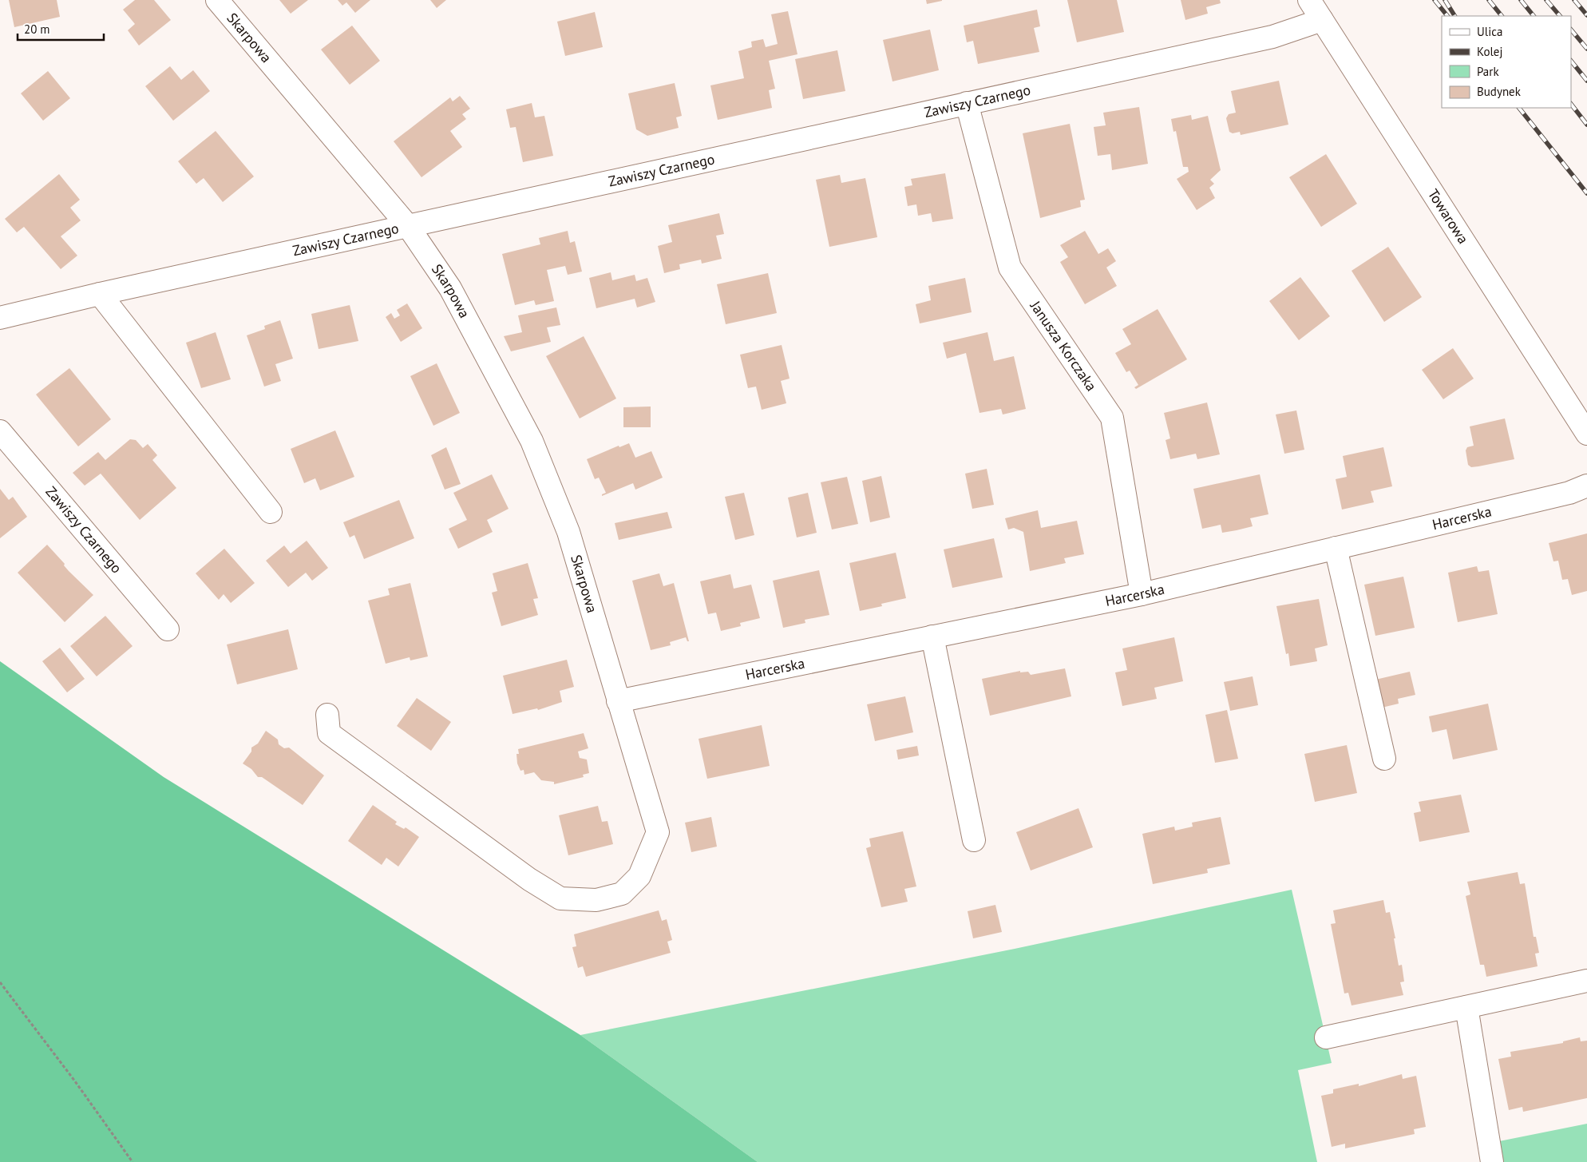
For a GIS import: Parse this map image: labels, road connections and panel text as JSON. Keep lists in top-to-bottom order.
{
  "streets": {
    "street": [
      "Skarpowa",
      "Zawiszy Czarnego",
      "Towarowa",
      "Janusza Korczaka",
      "Harcerska"
    ]
  },
  "crossings": [
    ["Skarpowa", "Zawiszy Czarnego"],
    ["Skarpowa", "Harcerska"],
    ["Zawiszy Czarnego", "Towarowa"],
    ["Zawiszy Czarnego", "Janusza Korczaka"],
    ["Janusza Korczaka", "Harcerska"]
  ],
  "legend": [
    "Ulica",
    "Kolej",
    "Park",
    "Budynek"
  ],
  "scale_bar": "20 m"
}
